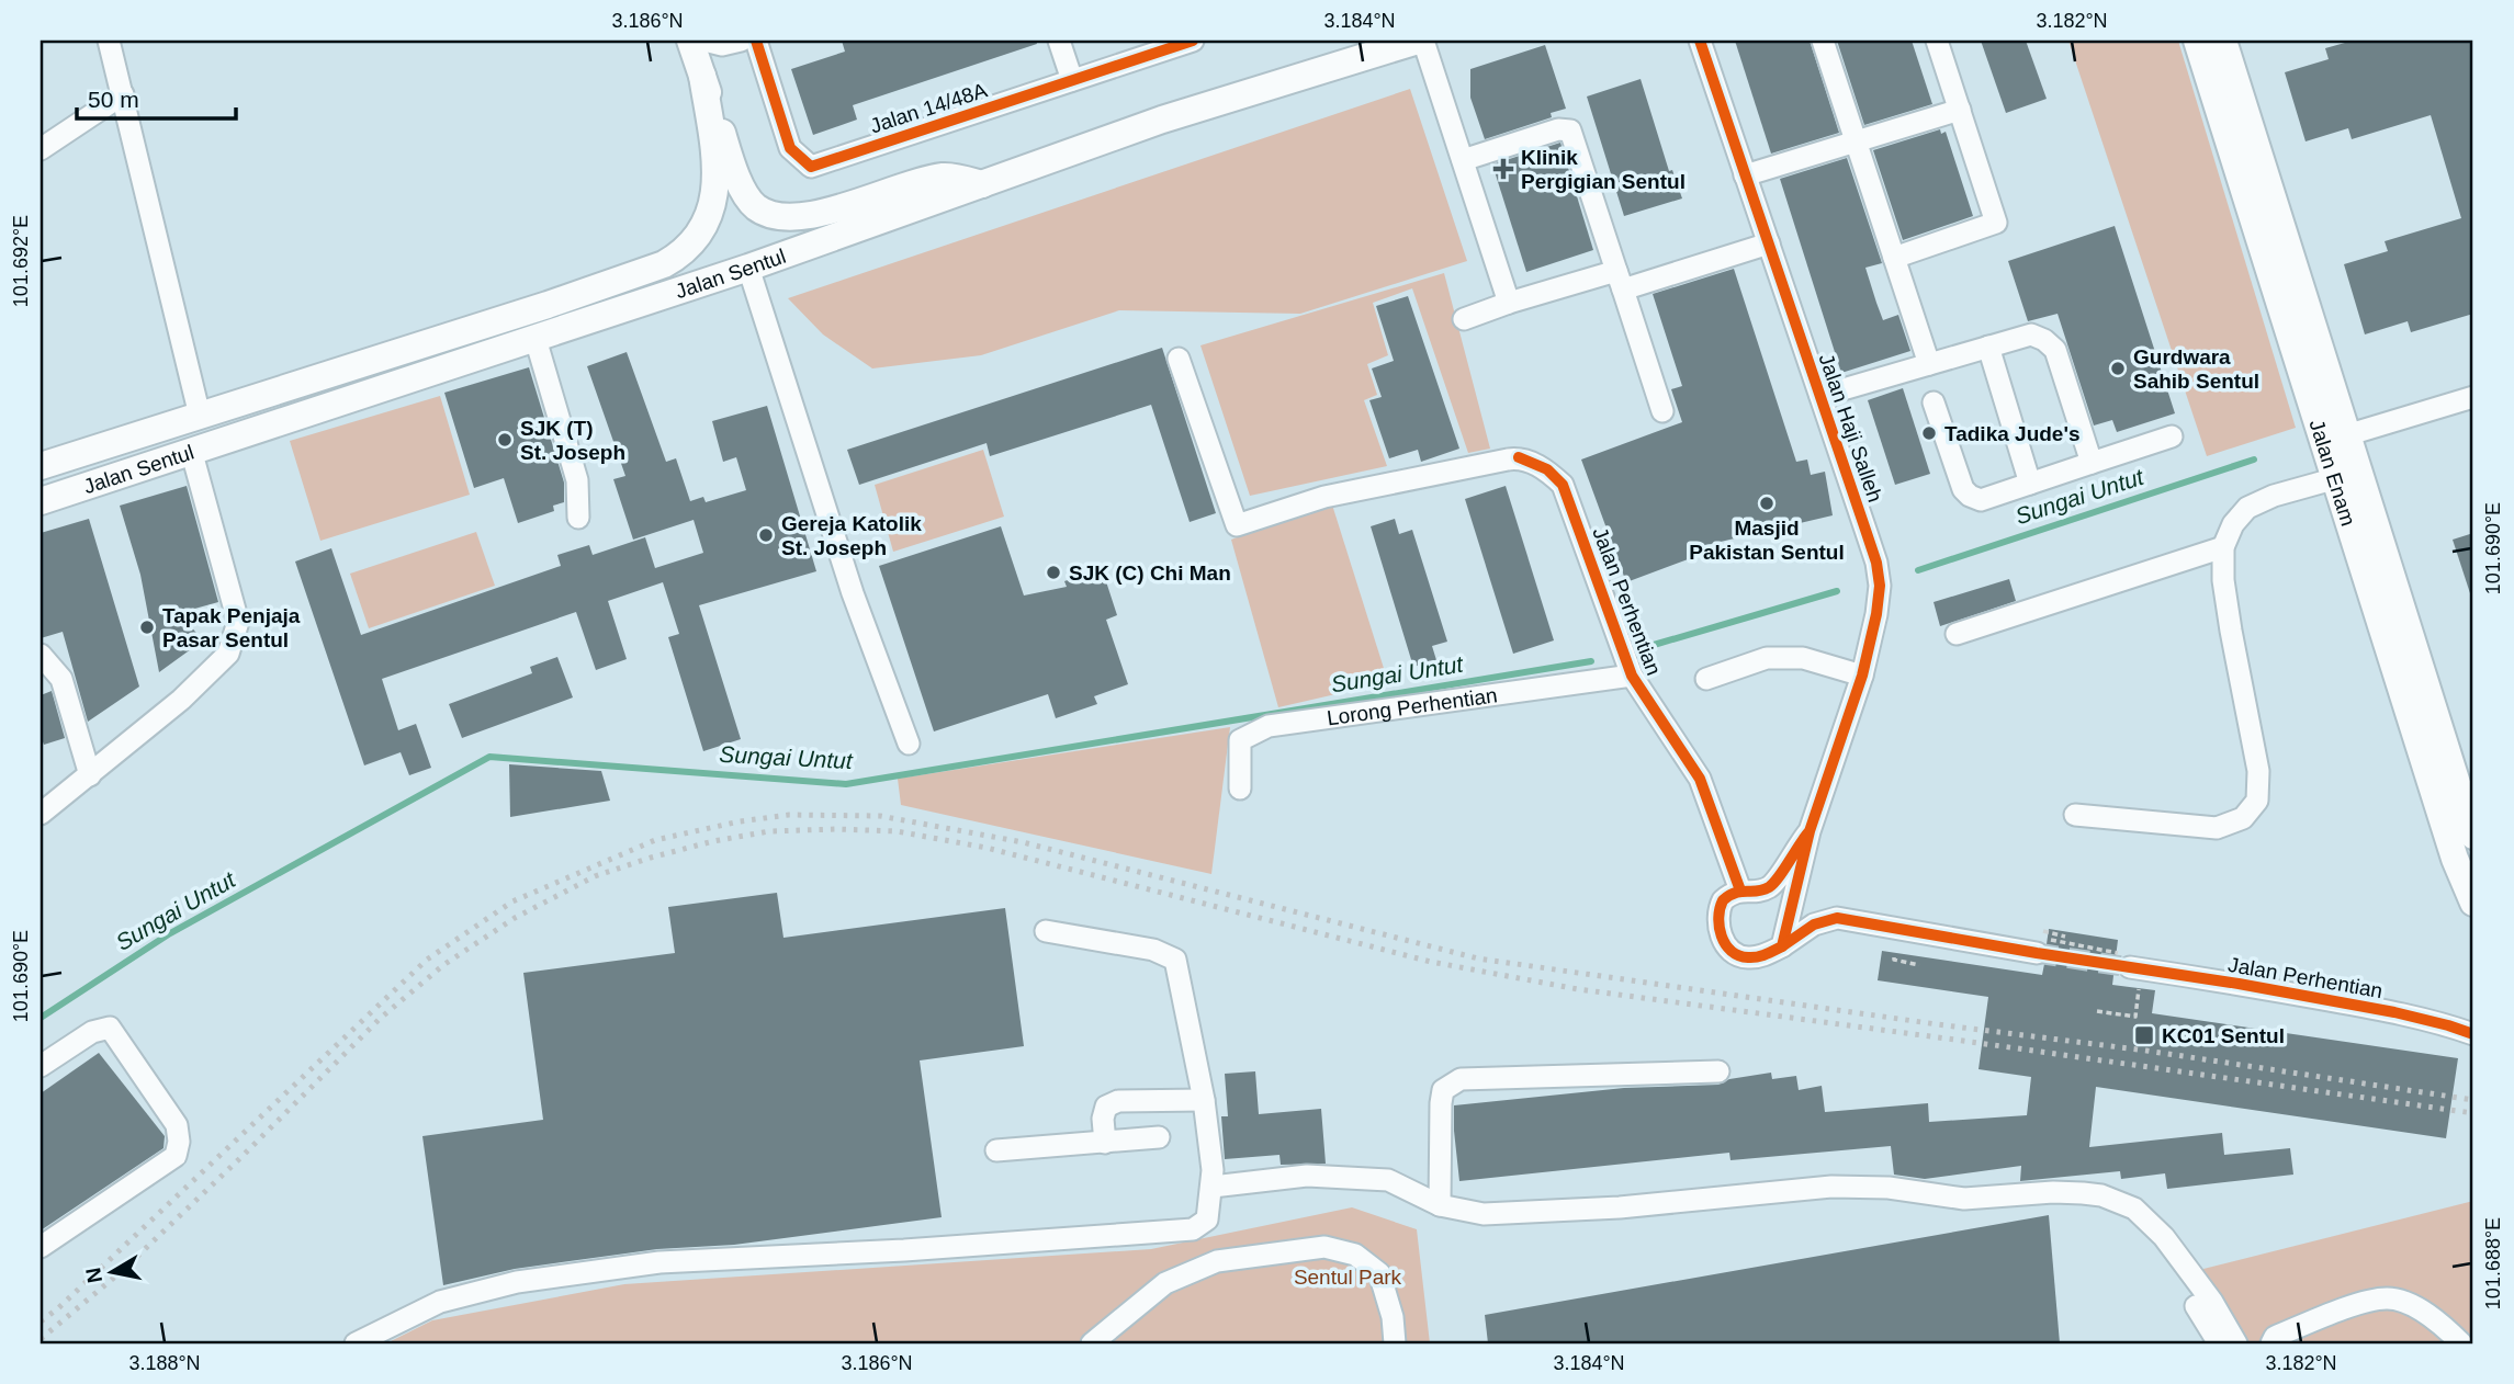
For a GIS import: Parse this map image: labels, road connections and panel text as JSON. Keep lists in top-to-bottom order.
{
  "streets": {
    "main road": ["Jalan Sentul", "Jalan Enam"],
    "street": [
      "Jalan 14/48A",
      "Jalan Haji Salleh",
      "Jalan Perhentian",
      "Lorong Perhentian"
    ]
  },
  "crossings": [
    ["Jalan Haji Salleh", "Jalan Perhentian"],
    ["Jalan Perhentian", "Lorong Perhentian"]
  ],
  "water": ["Sungai Untut"],
  "parks": ["Sentul Park"],
  "places": {
    "health": ["Klinik Pergigian Sentul"],
    "other": [
      "Gurdwara Sahib Sentul",
      "Tadika Jude's",
      "SJK (T) St. Joseph",
      "Masjid Pakistan Sentul",
      "Gereja Katolik St. Joseph",
      "SJK (C) Chi Man",
      "Tapak Penjaja Pasar Sentul"
    ],
    "transit": ["KC01 Sentul"]
  },
  "scale_bar": "50 m",
  "north": "left",
  "coordinates": [
    "3.186°N",
    "3.184°N",
    "3.182°N",
    "101.692°E",
    "101.690°E",
    "101.688°E",
    "3.188°N"
  ]
}
